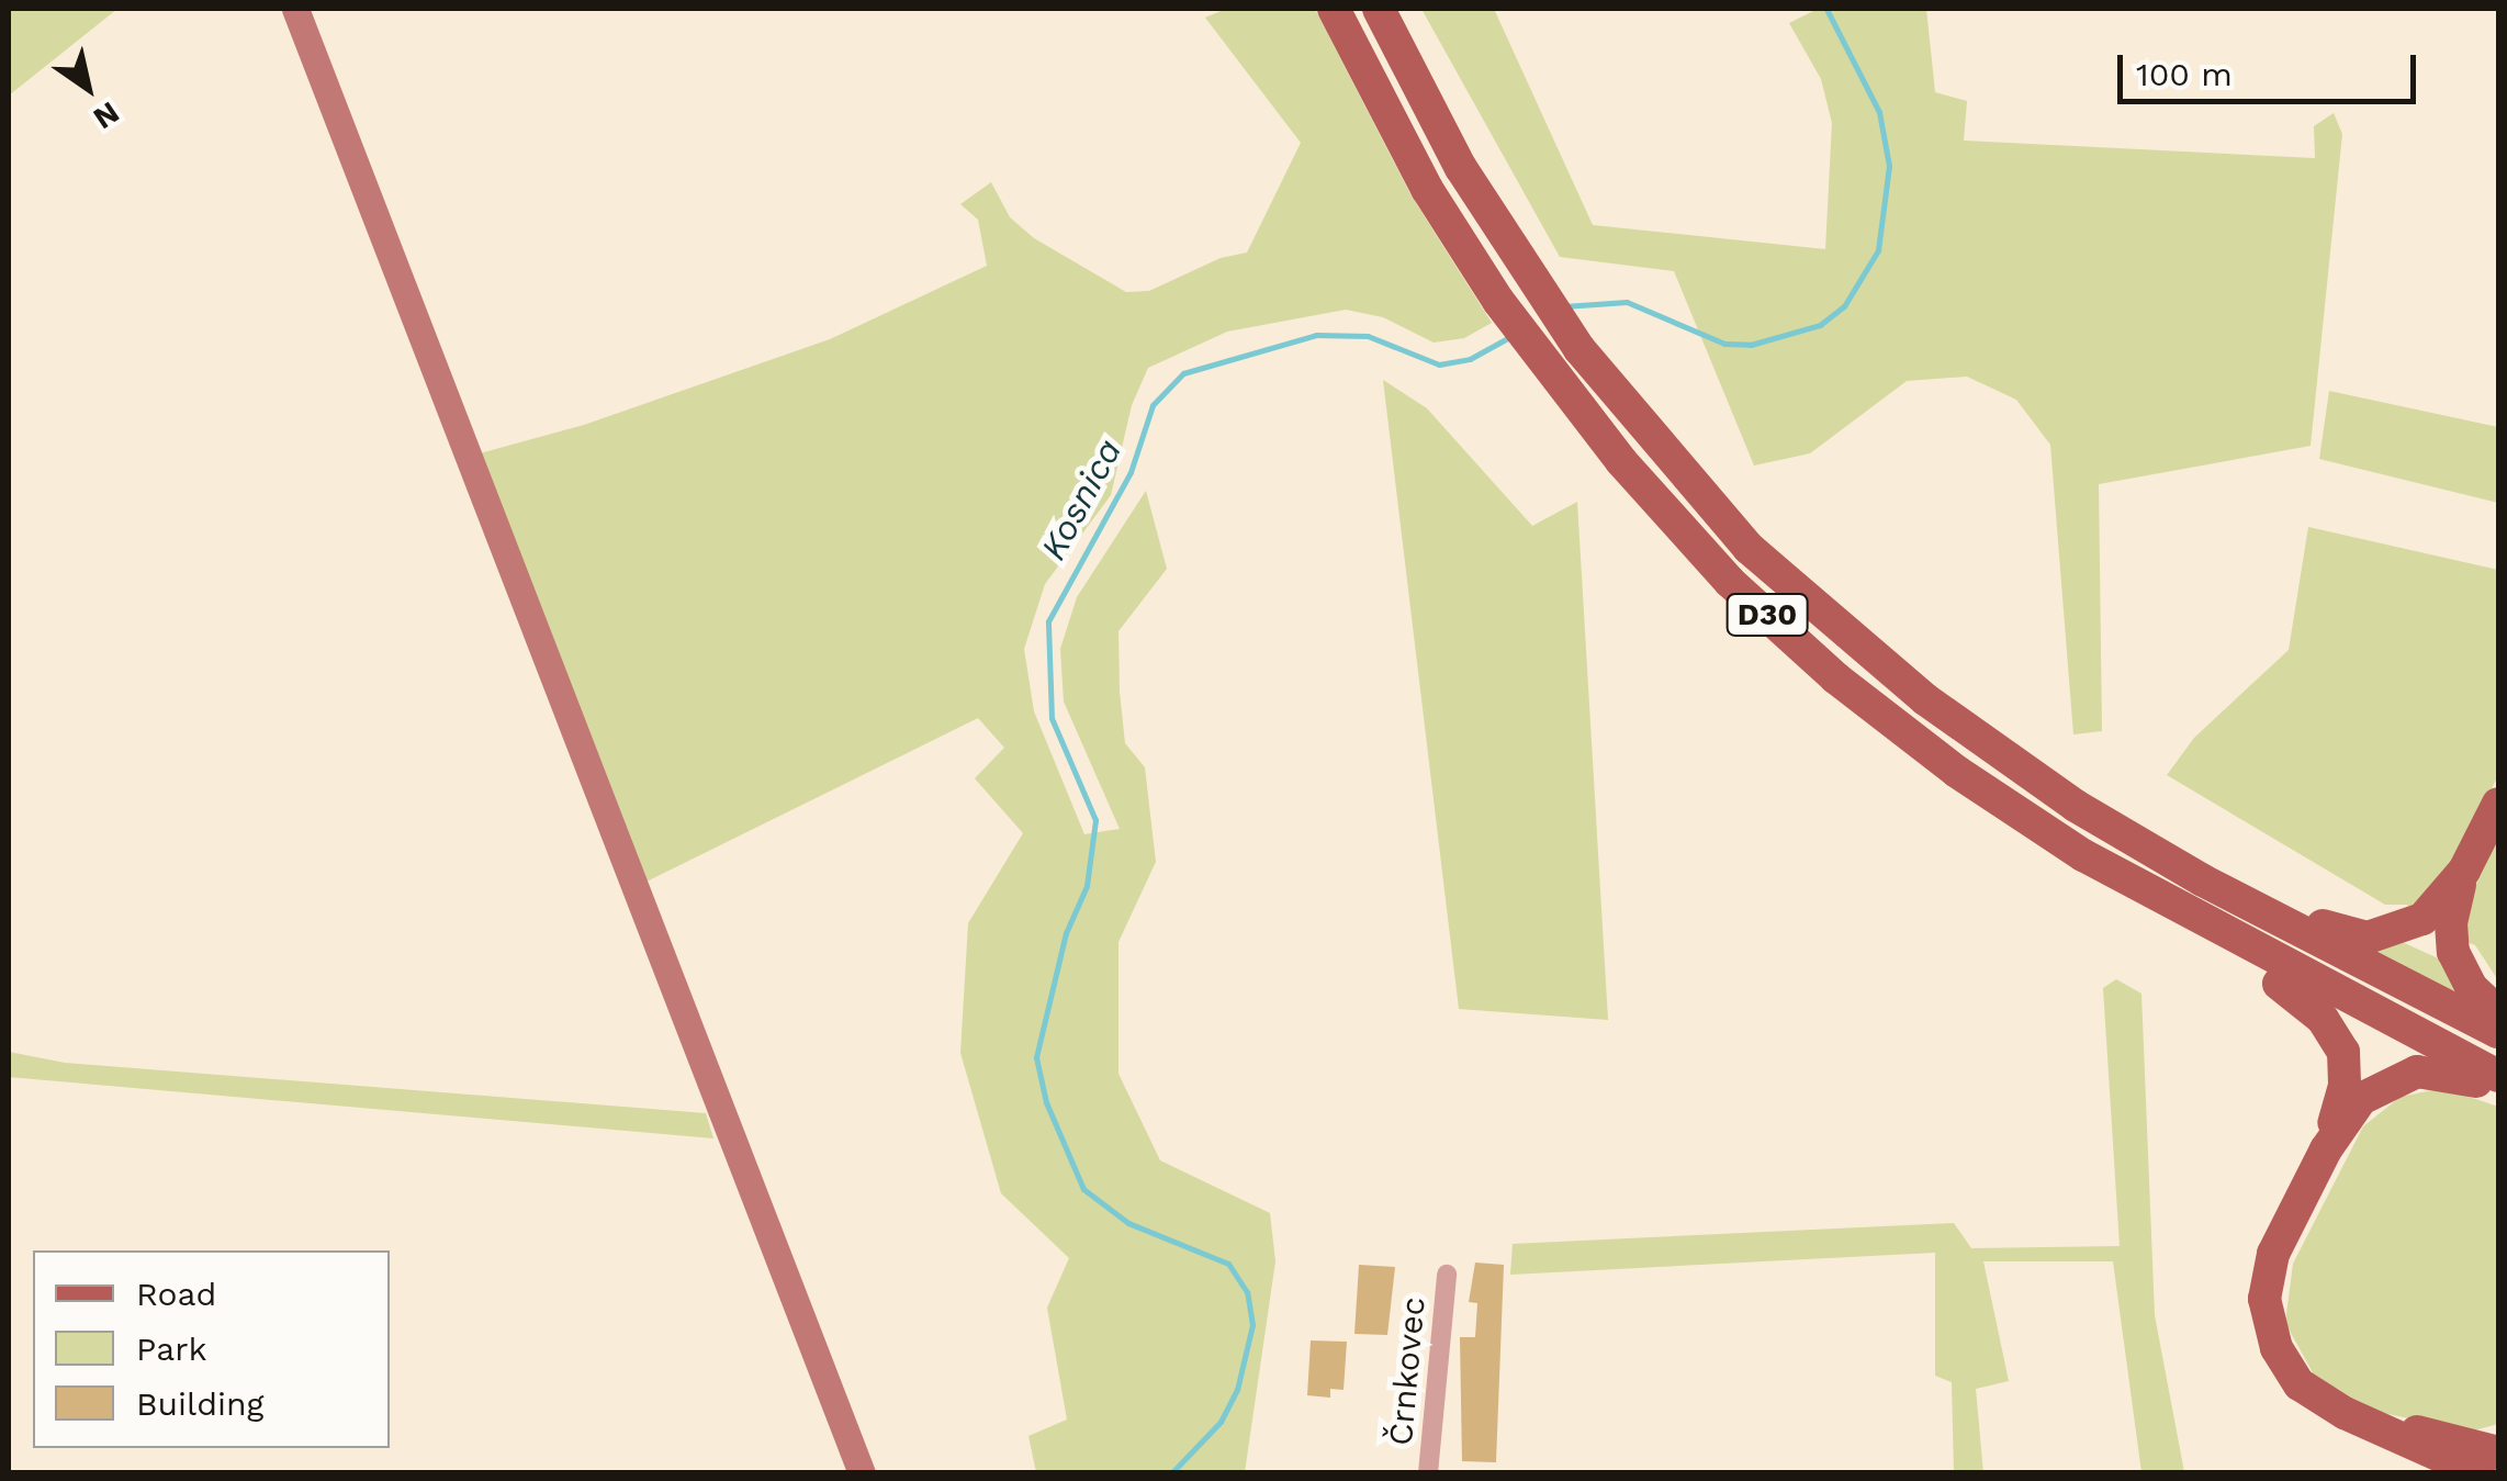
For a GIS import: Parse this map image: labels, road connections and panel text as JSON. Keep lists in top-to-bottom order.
{
  "streets": {
    "main road": ["D30"],
    "street": ["Črnkovec"]
  },
  "water": ["Kosnica"],
  "legend": ["Road", "Park", "Building"],
  "scale_bar": "100 m",
  "north": "bottom right"
}
